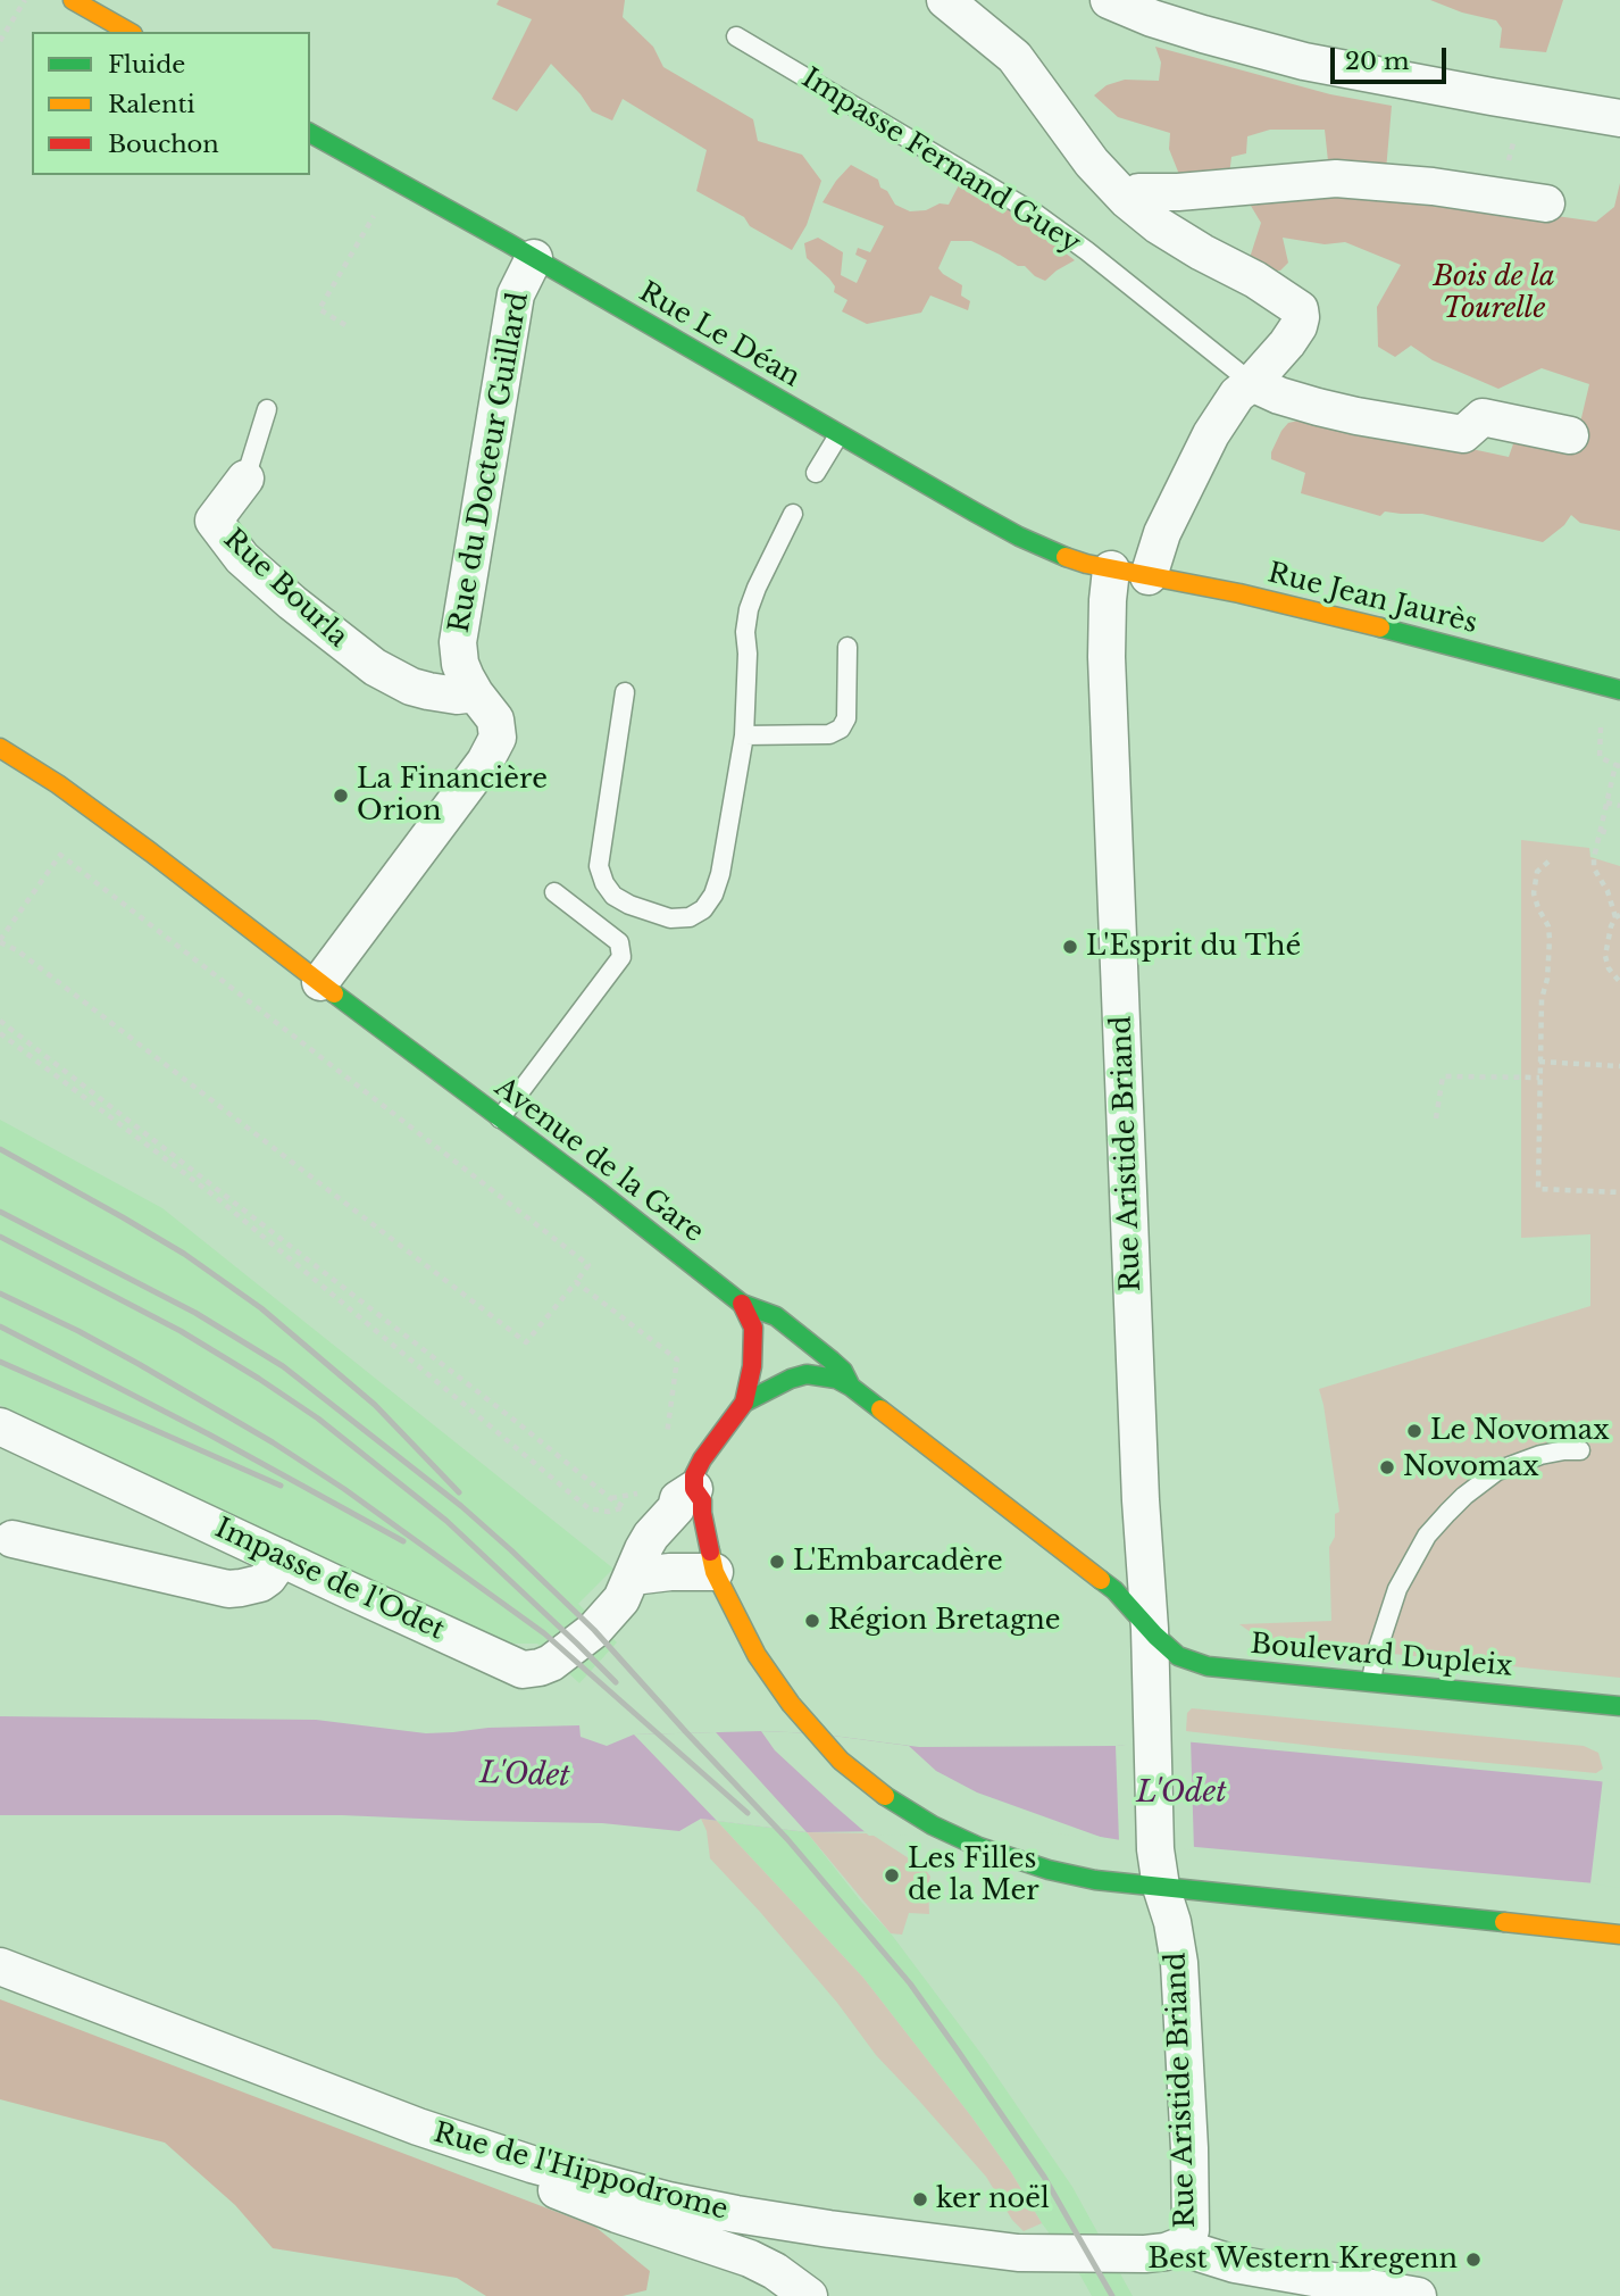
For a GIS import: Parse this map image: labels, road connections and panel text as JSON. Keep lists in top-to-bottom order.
{
  "streets": {
    "main road": [
      "Rue Le Déan",
      "Rue Jean Jaurès",
      "Avenue de la Gare",
      "Boulevard Dupleix"
    ],
    "street": [
      "Rue du Docteur Guillard",
      "Rue Bourla",
      "Rue Aristide Briand",
      "Impasse de l'Odet",
      "Rue de l'Hippodrome"
    ],
    "lane": ["Impasse Fernand Guey"]
  },
  "crossings": [
    ["Rue Le Déan", "Rue du Docteur Guillard"],
    ["Rue Le Déan", "Rue Jean Jaurès"],
    ["Rue Le Déan", "Rue Aristide Briand"],
    ["Rue du Docteur Guillard", "Rue Bourla"],
    ["Rue du Docteur Guillard", "Avenue de la Gare"],
    ["Rue Jean Jaurès", "Rue Aristide Briand"],
    ["Rue Aristide Briand", "Avenue de la Gare"],
    ["Rue Aristide Briand", "Boulevard Dupleix"],
    ["Rue Aristide Briand", "Rue de l'Hippodrome"],
    ["Avenue de la Gare", "Boulevard Dupleix"]
  ],
  "water": ["L'Odet"],
  "parks": ["Bois de la Tourelle"],
  "places": [
    "La Financière Orion",
    "L'Esprit du Thé",
    "Le Novomax",
    "Novomax",
    "L'Embarcadère",
    "Région Bretagne",
    "Les Filles de la Mer",
    "ker noël",
    "Best Western Kregenn"
  ],
  "legend": ["Fluide", "Ralenti", "Bouchon"],
  "scale_bar": "20 m"
}
